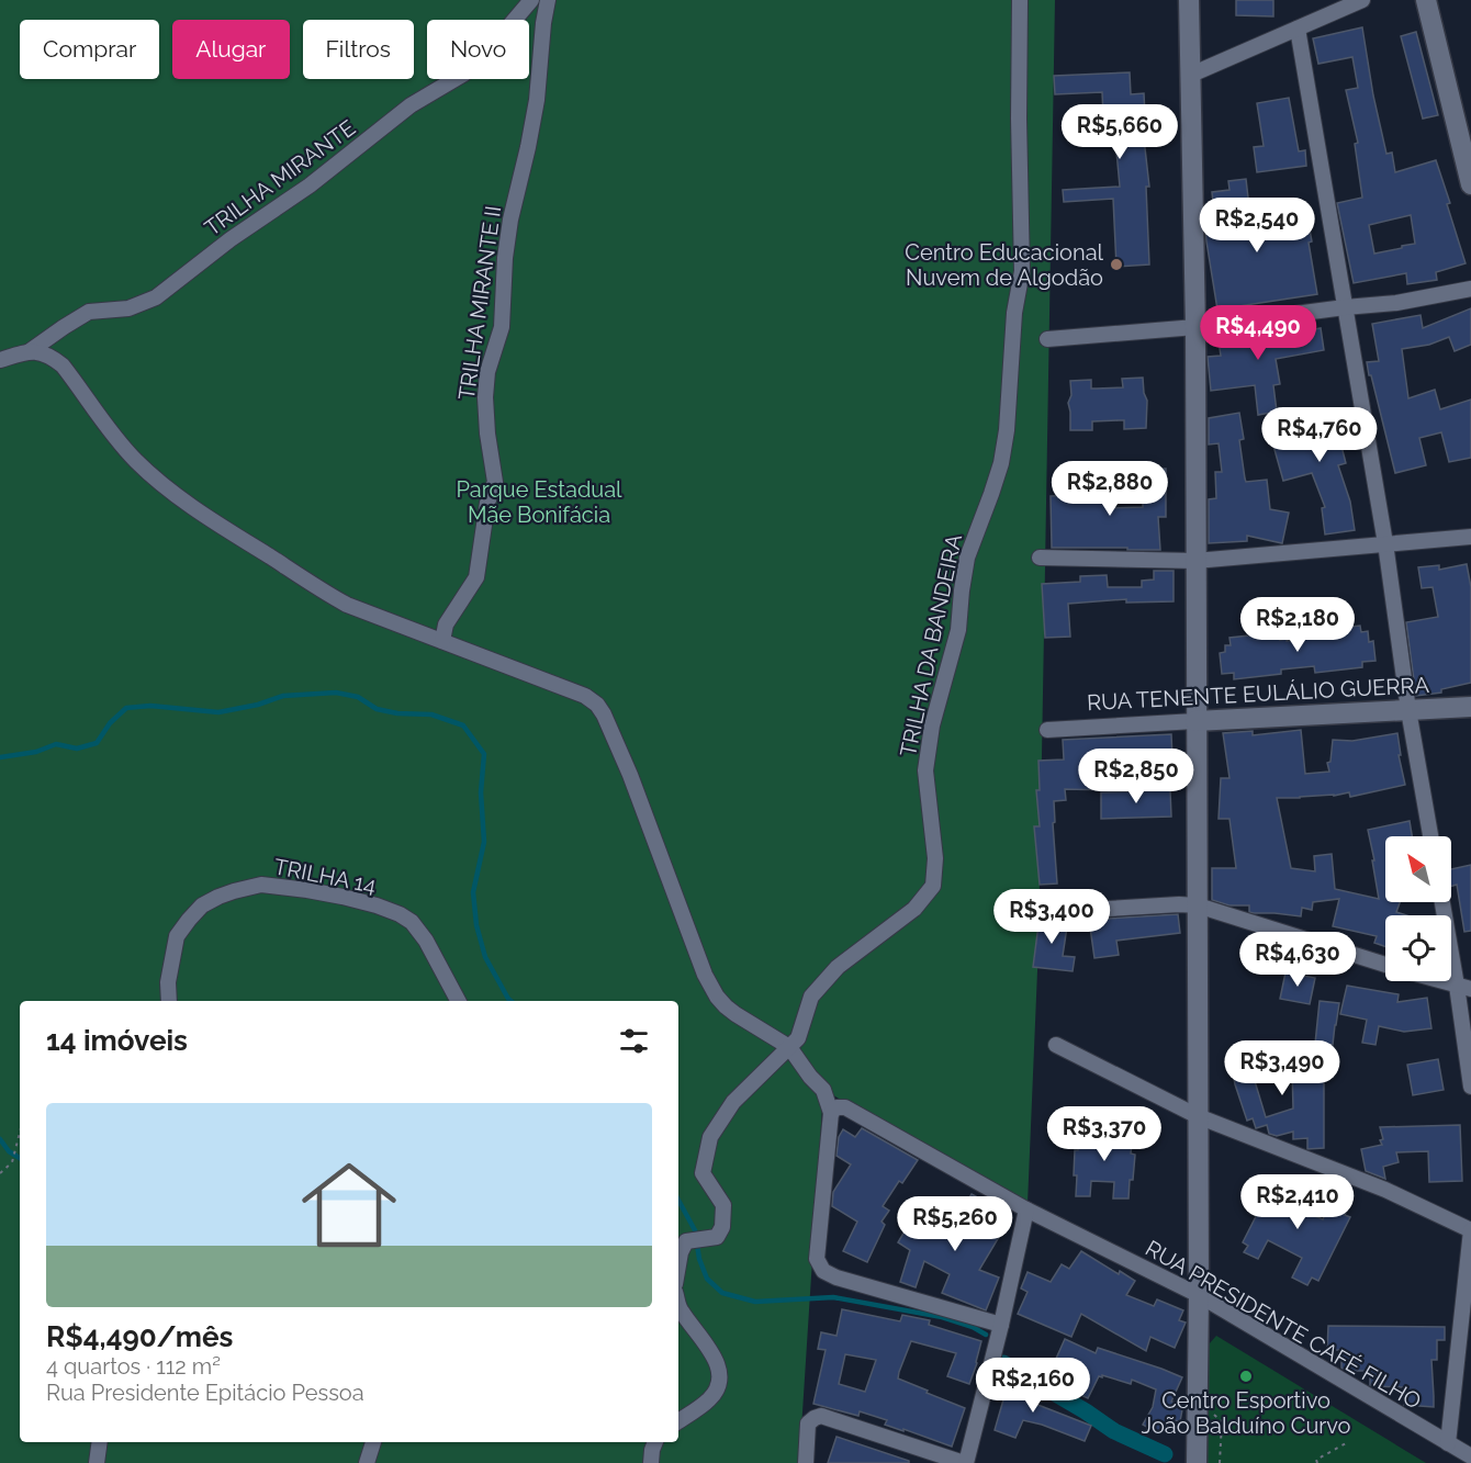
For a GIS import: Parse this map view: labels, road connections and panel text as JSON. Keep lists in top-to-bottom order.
{
  "streets": {
    "street": [
      "TRILHA MIRANTE",
      "TRILHA MIRANTE II",
      "TRILHA DA BANDEIRA",
      "RUA TENENTE EULÁLIO GUERRA",
      "TRILHA 14",
      "RUA PRESIDENTE CAFÉ FILHO"
    ]
  },
  "parks": ["Parque Estadual Mãe Bonifácia"],
  "places": ["Centro Educacional Nuvem de Algodão", "Centro Esportivo João Balduíno Curvo"],
  "north": "top left",
  "page": {
    "chip": [
      "Comprar",
      "Alugar",
      "Filtros",
      "Novo"
    ],
    "price": [
      "R$5,660",
      "R$2,540",
      "R$4,490",
      "R$4,760",
      "R$2,880",
      "R$2,180",
      "R$2,850",
      "R$3,400",
      "R$4,630",
      "R$3,490",
      "R$3,370",
      "R$2,410",
      "R$5,260",
      "R$2,160"
    ],
    "heading": "14 imóveis",
    "list": [
      {
        "name": "R$4,490/mês",
        "note": "4 quartos · 112 m² · Rua Presidente Epitácio Pessoa"
      }
    ]
  }
}
